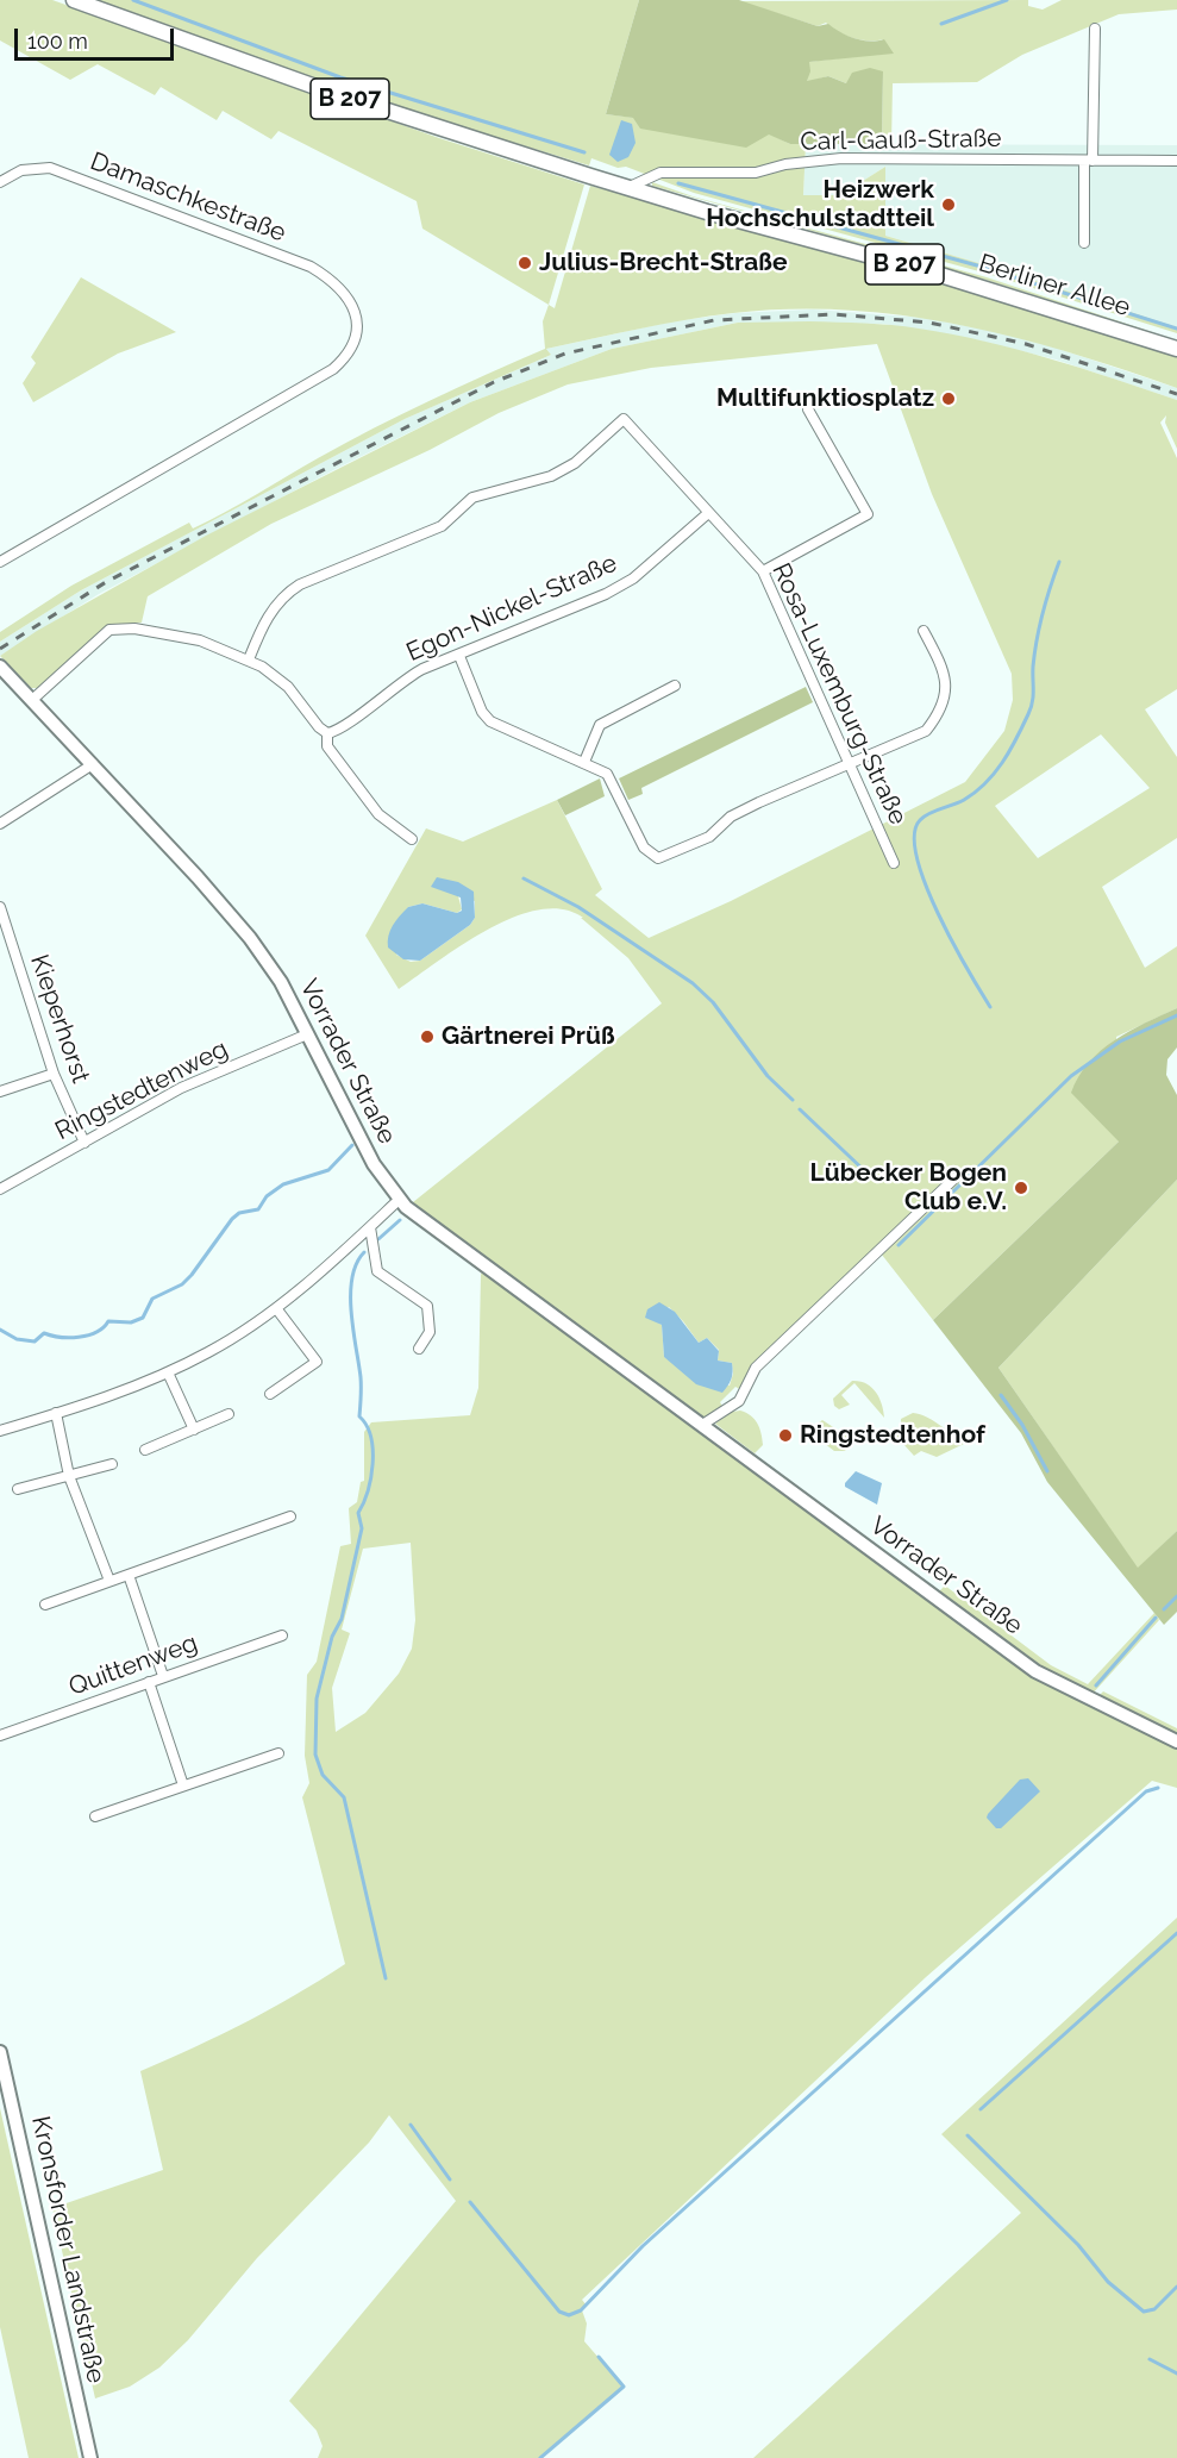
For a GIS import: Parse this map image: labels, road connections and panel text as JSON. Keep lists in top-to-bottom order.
{
  "streets": {
    "main road": ["B 207", "Berliner Allee"],
    "street": [
      "Carl-Gauß-Straße",
      "Damaschkestraße",
      "Egon-Nickel-Straße",
      "Rosa-Luxemburg-Straße",
      "Kieperhorst",
      "Vorrader Straße",
      "Ringstedtenweg",
      "Quittenweg",
      "Kronsforder Landstraße"
    ]
  },
  "crossings": [
    ["B 207", "Carl-Gauß-Straße"],
    ["B 207", "Berliner Allee"],
    ["Carl-Gauß-Straße", "Berliner Allee"],
    ["Egon-Nickel-Straße", "Rosa-Luxemburg-Straße"],
    ["Kieperhorst", "Ringstedtenweg"],
    ["Vorrader Straße", "Ringstedtenweg"]
  ],
  "places": [
    "Heizwerk Hochschulstadtteil",
    "Julius-Brecht-Straße",
    "Multifunktiosplatz",
    "Gärtnerei Prüß",
    "Lübecker Bogen Club e.V.",
    "Ringstedtenhof"
  ],
  "scale_bar": "100 m"
}
